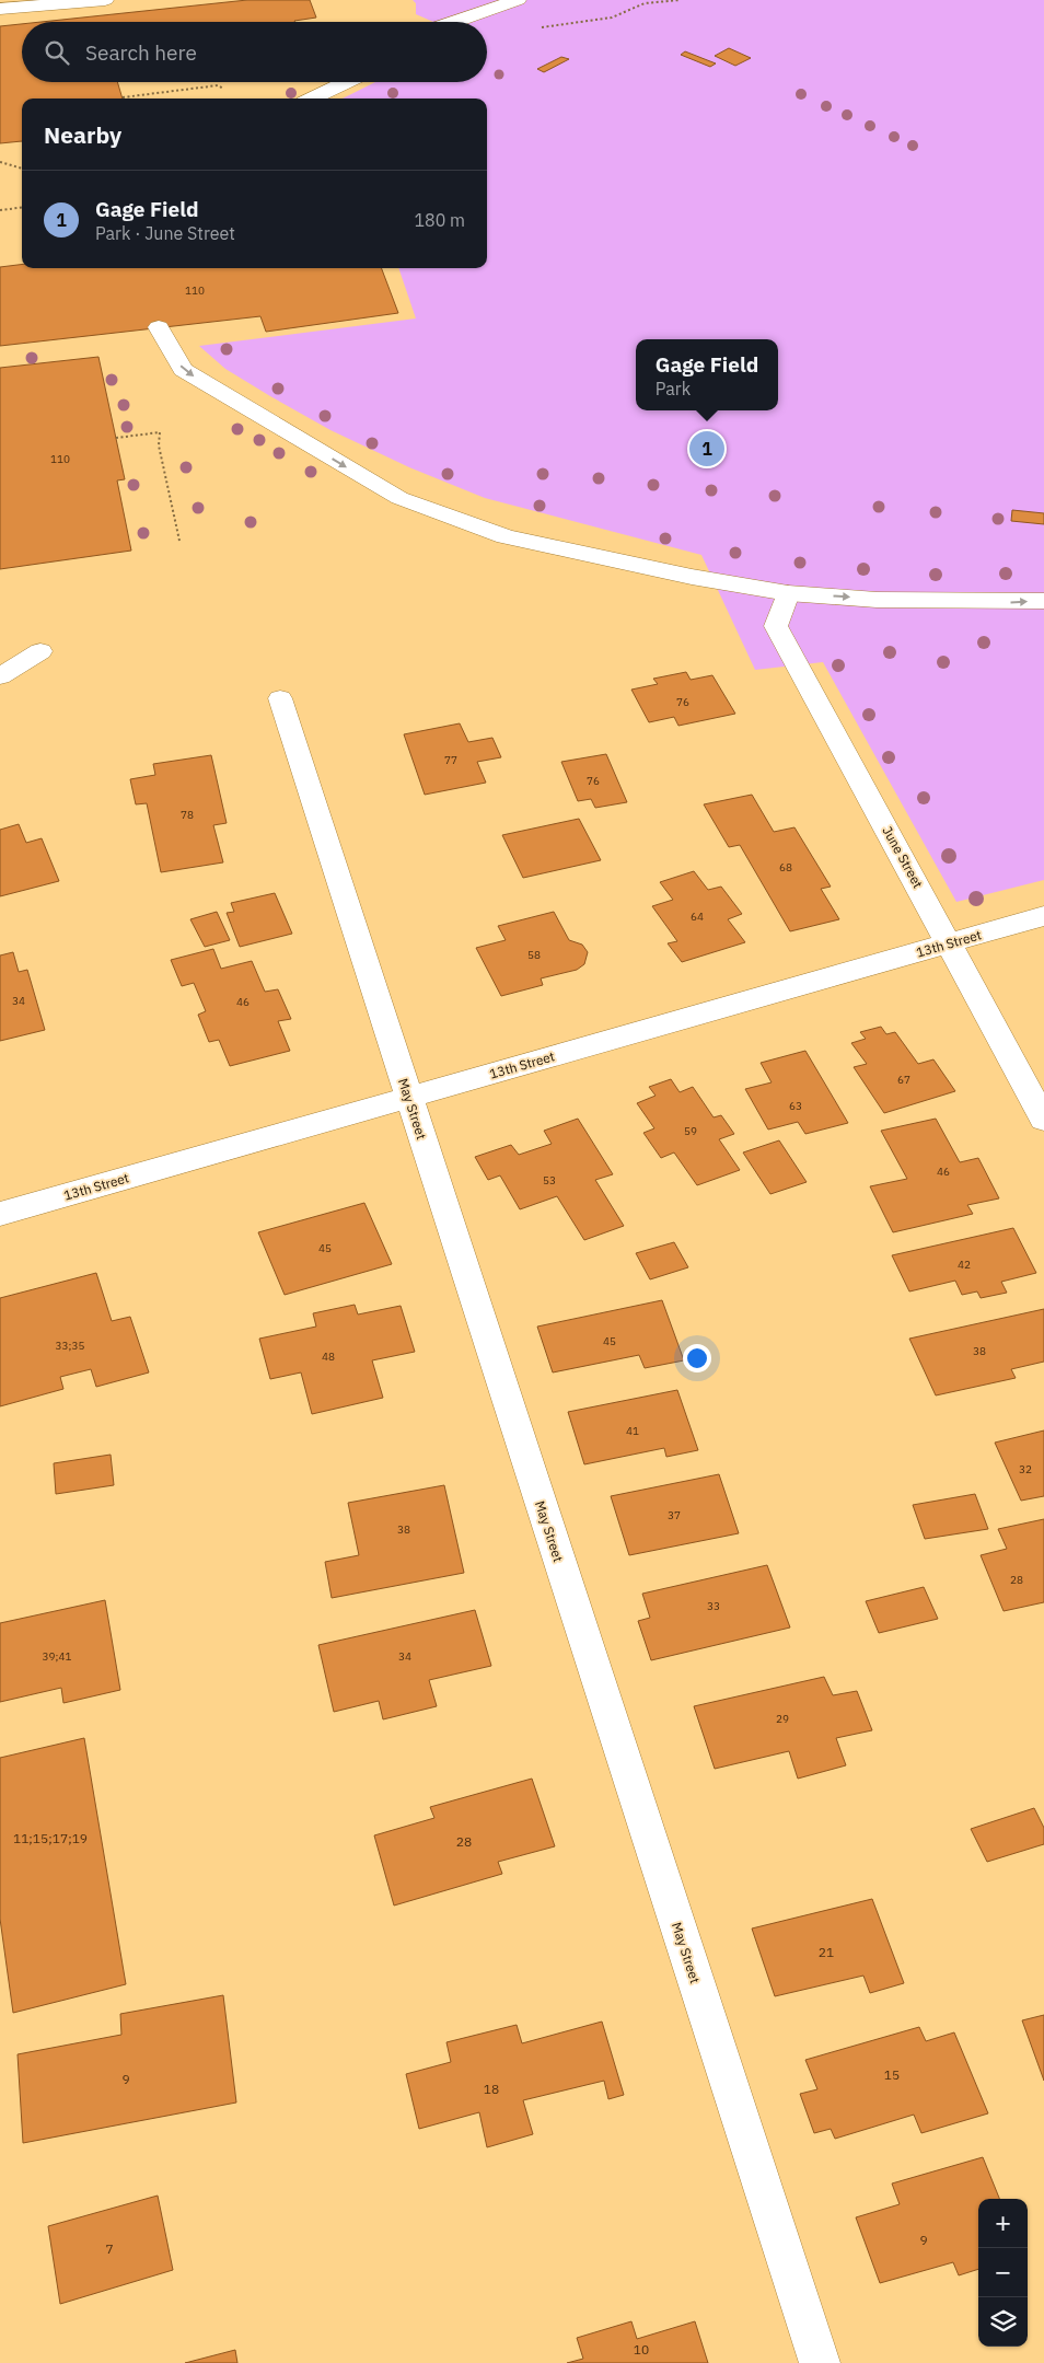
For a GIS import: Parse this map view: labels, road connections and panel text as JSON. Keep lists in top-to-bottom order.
{
  "streets": {
    "street": ["June Street", "13th Street", "May Street"]
  },
  "crossings": [
    ["June Street", "13th Street"],
    ["13th Street", "May Street"]
  ],
  "house_numbers": [
    "110",
    "110",
    "76",
    "77",
    "76",
    "78",
    "68",
    "64",
    "58",
    "34",
    "46",
    "67",
    "63",
    "59",
    "46",
    "53",
    "45",
    "42",
    "45",
    "33;35",
    "38",
    "48",
    "41",
    "32",
    "37",
    "38",
    "28",
    "33",
    "39;41",
    "34",
    "29",
    "11;15;17;19",
    "28",
    "21",
    "15",
    "9",
    "18",
    "9",
    "7",
    "10"
  ],
  "page": {
    "search": "Search here",
    "heading": "Nearby",
    "list": [
      {
        "mark": "1",
        "name": "Gage Field",
        "note": "Park · June Street",
        "value": "180 m"
      }
    ],
    "popup": ["Gage Field", "Park"],
    "pins": "1",
    "map_buttons": ["+", "−"]
  }
}
